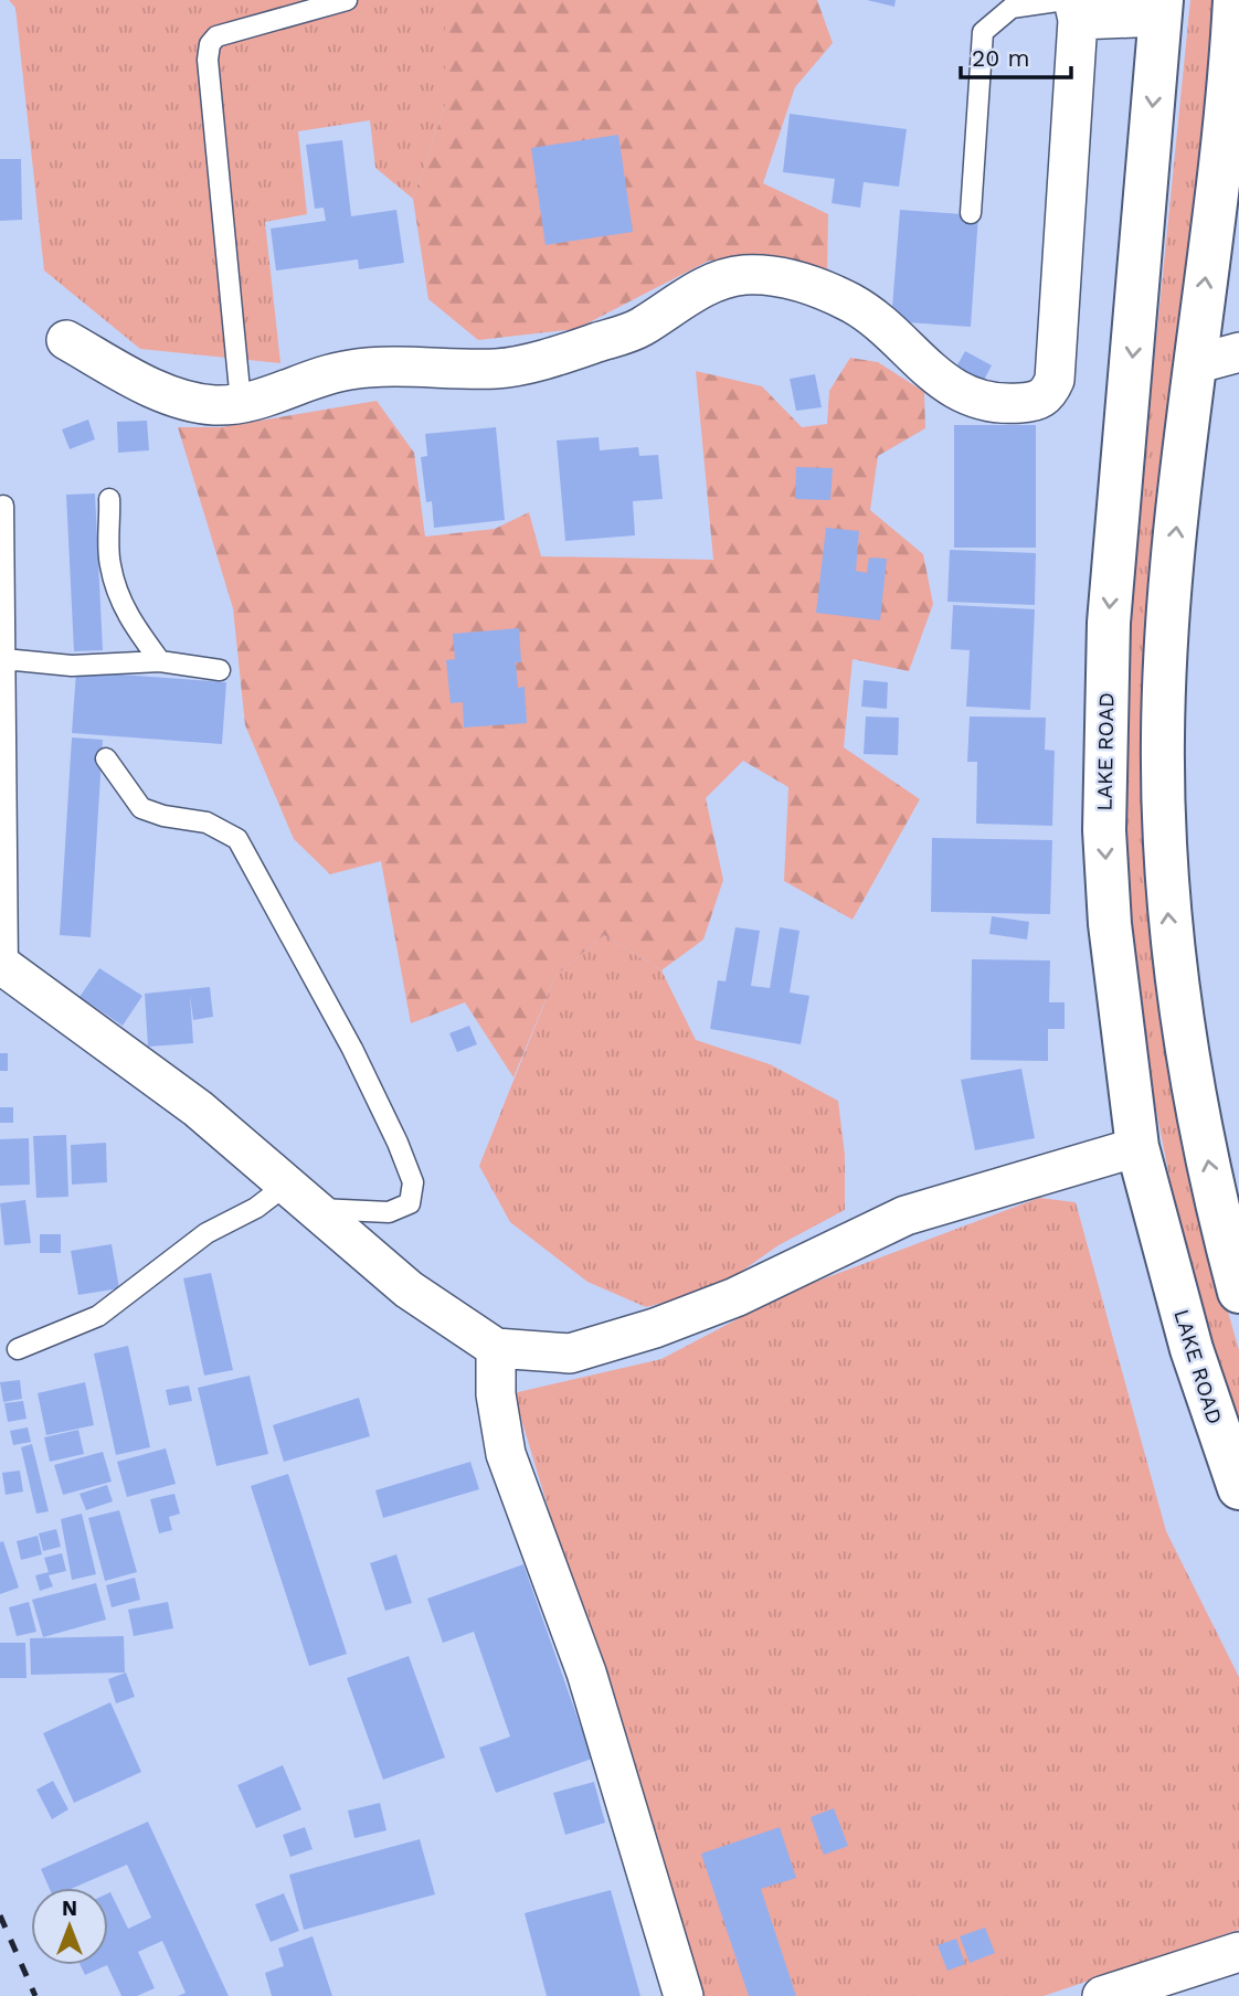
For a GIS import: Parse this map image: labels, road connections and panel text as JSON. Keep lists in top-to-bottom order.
{
  "streets": {
    "main road": ["LAKE ROAD"]
  },
  "scale_bar": "20 m",
  "north": "top"
}
